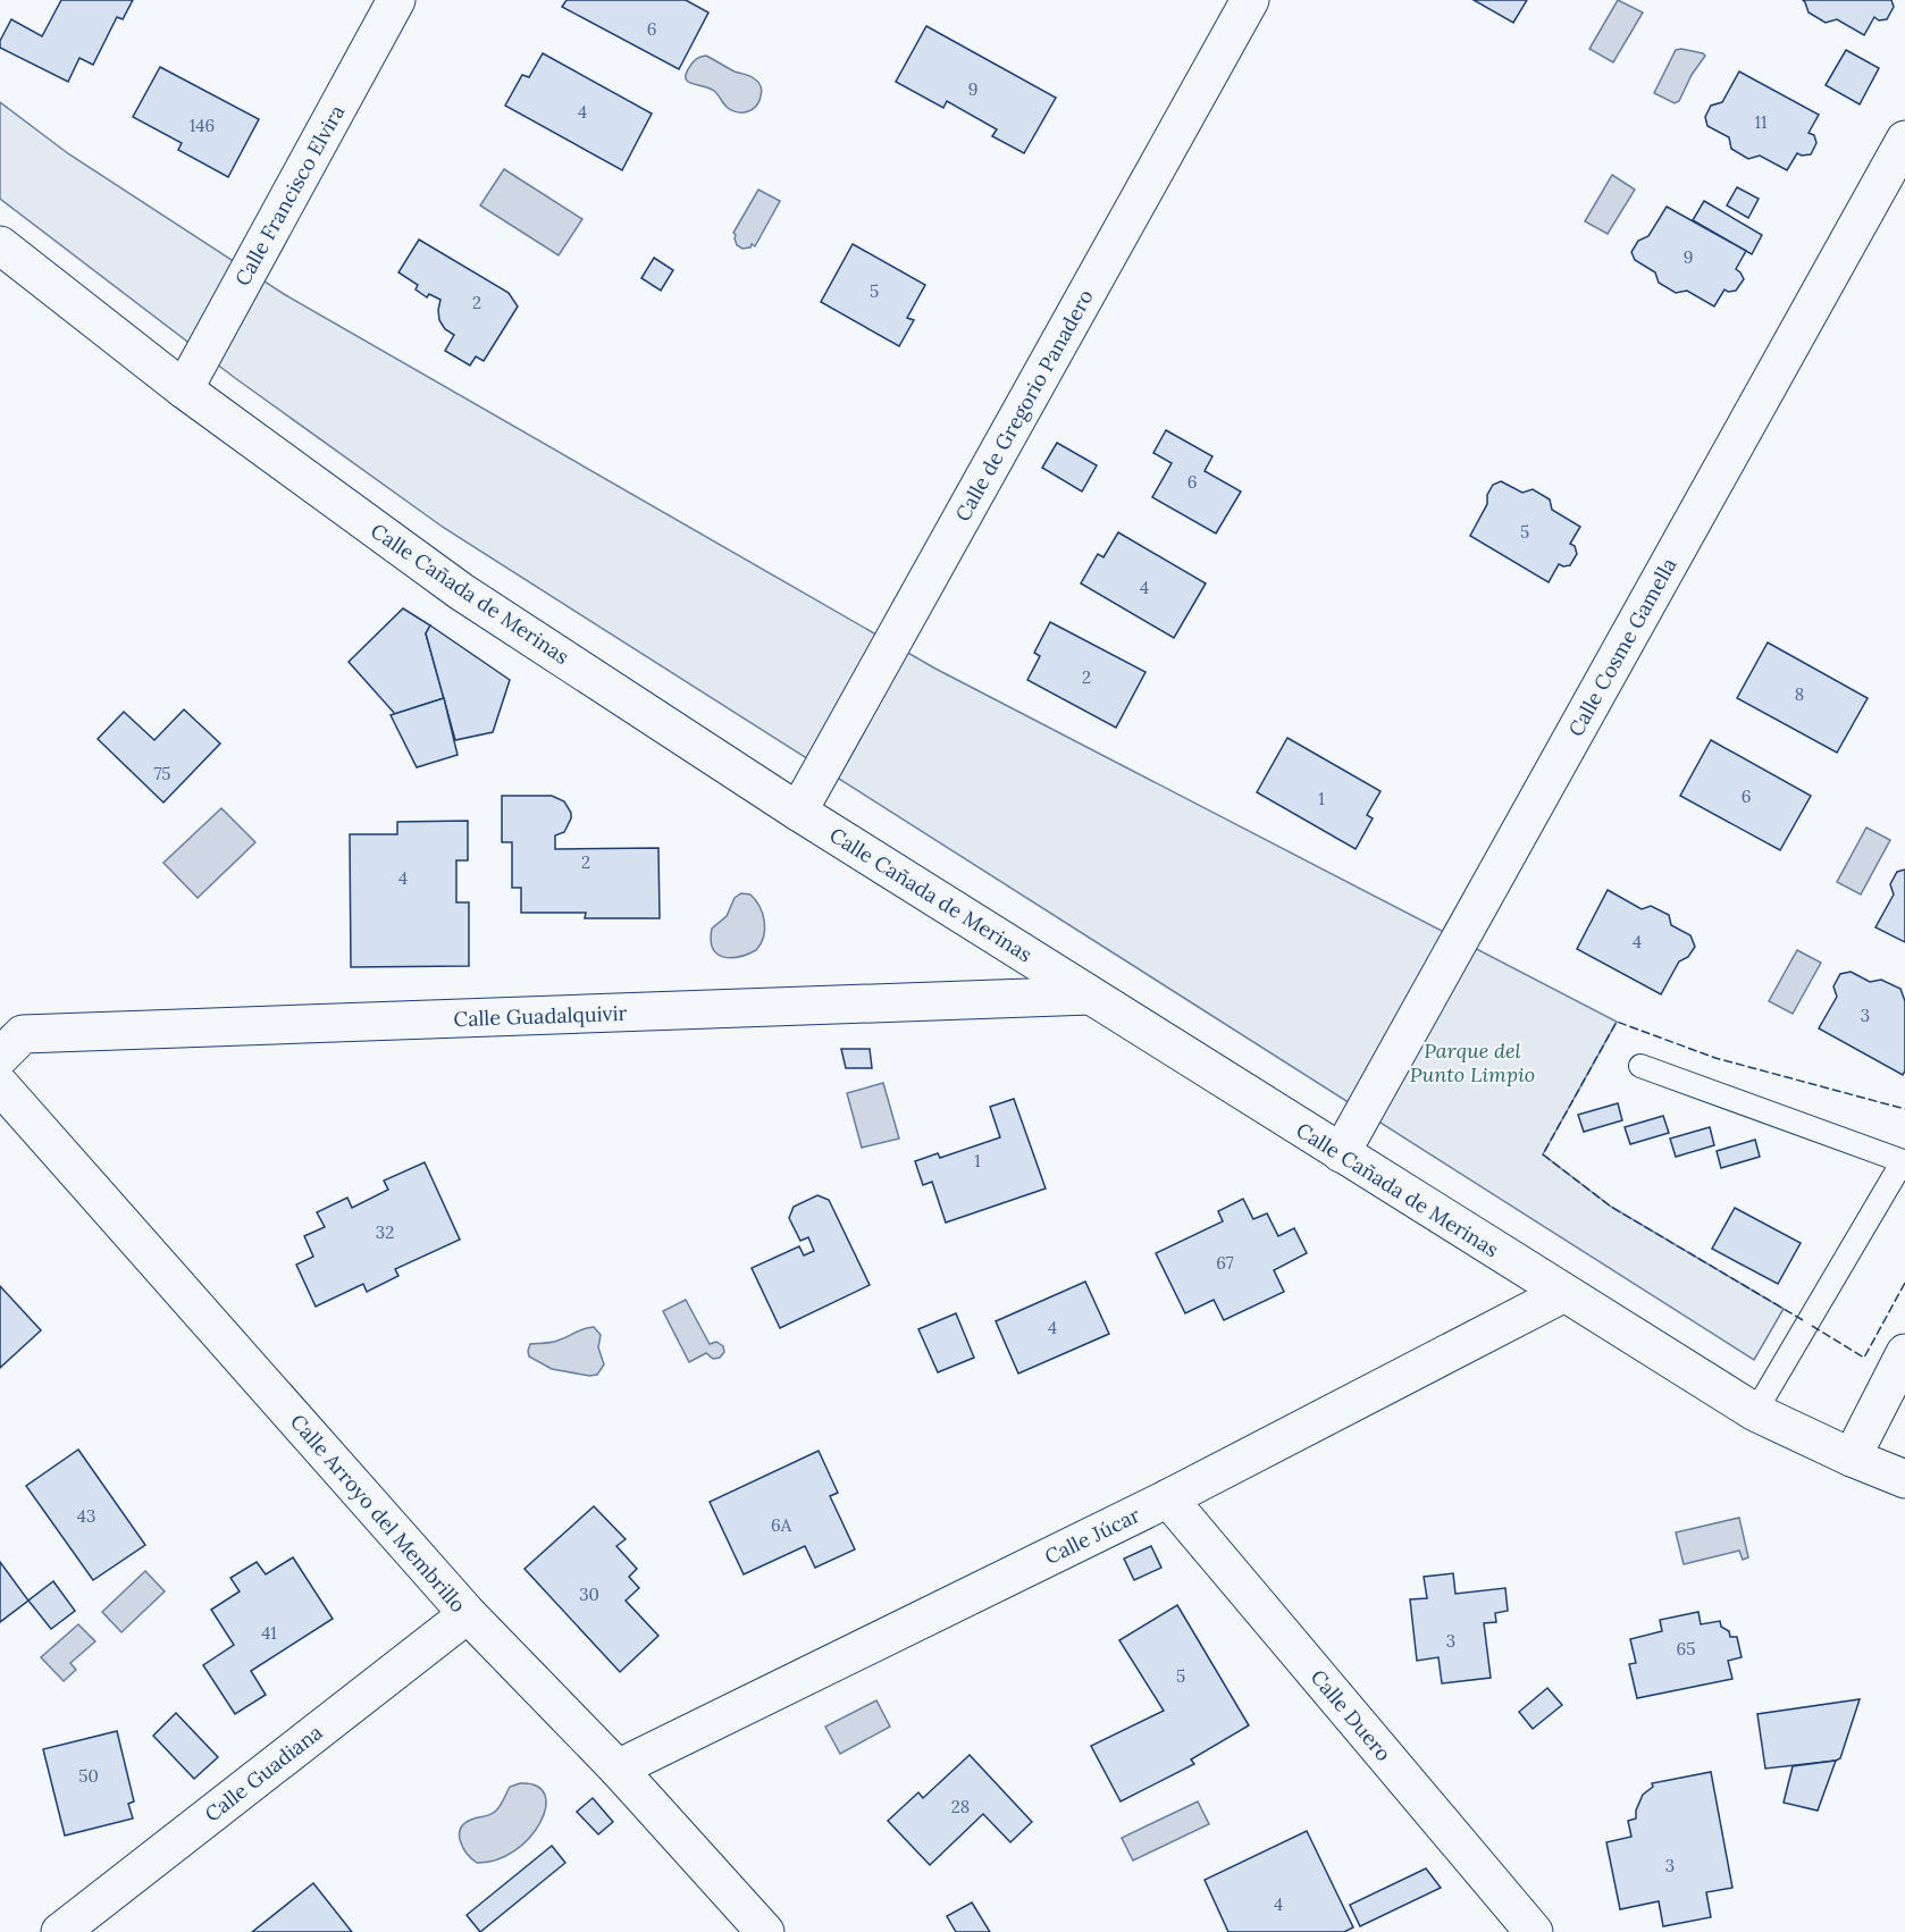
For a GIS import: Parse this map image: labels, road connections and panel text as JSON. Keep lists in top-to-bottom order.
{
  "streets": {
    "street": [
      "Calle Francisco Elvira",
      "Calle de Gregorio Panadero",
      "Calle Cañada de Merinas",
      "Calle Cosme Gamella",
      "Calle Guadalquivir",
      "Calle Arroyo del Membrillo",
      "Calle Júcar",
      "Calle Duero",
      "Calle Guadiana"
    ]
  },
  "crossings": [
    ["Calle Francisco Elvira", "Calle Cañada de Merinas"],
    ["Calle de Gregorio Panadero", "Calle Cañada de Merinas"],
    ["Calle Cañada de Merinas", "Calle Cosme Gamella"],
    ["Calle Cañada de Merinas", "Calle Guadalquivir"],
    ["Calle Cañada de Merinas", "Calle Júcar"],
    ["Calle Arroyo del Membrillo", "Calle Júcar"],
    ["Calle Arroyo del Membrillo", "Calle Guadiana"],
    ["Calle Júcar", "Calle Duero"]
  ],
  "parks": ["Parque del Punto Limpio"],
  "house_numbers": [
    "6",
    "9",
    "4",
    "11",
    "146",
    "9",
    "5",
    "2",
    "6",
    "5",
    "4",
    "2",
    "8",
    "75",
    "6",
    "1",
    "2",
    "4",
    "4",
    "3",
    "1",
    "32",
    "67",
    "4",
    "43",
    "6A",
    "30",
    "41",
    "3",
    "65",
    "5",
    "50",
    "28",
    "3",
    "4"
  ]
}
